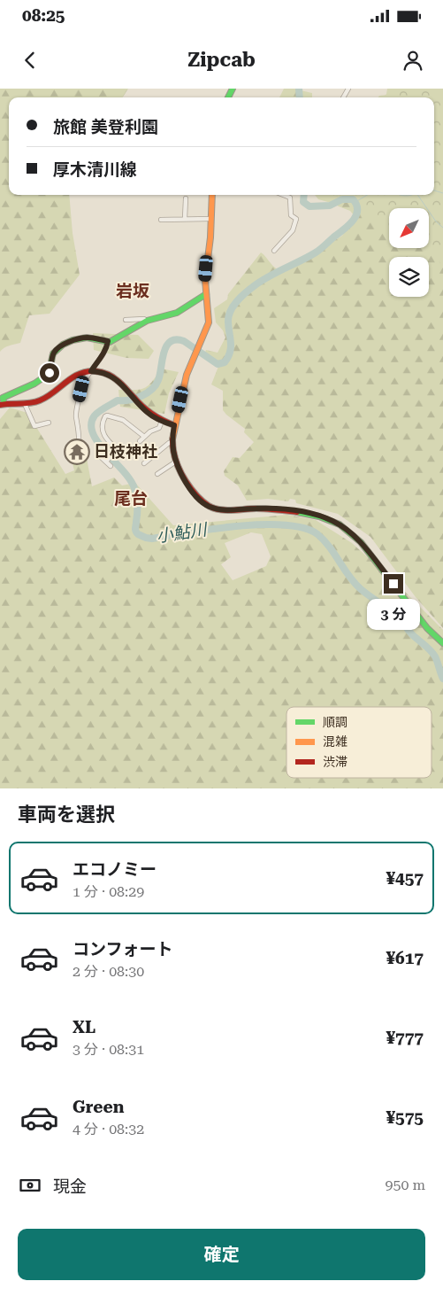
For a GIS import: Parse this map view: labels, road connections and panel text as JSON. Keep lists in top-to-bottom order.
{
  "districts": ["岩坂", "尾台"],
  "water": ["小鮎川"],
  "places": {
    "temple": ["日枝神社"]
  },
  "legend": ["順調", "混雑", "渋滞"],
  "north": "bottom left",
  "page": {
    "status": "08:25",
    "header": "Zipcab",
    "banner": ["旅館 美登利園", "厚木清川線"],
    "bubble": "3 分",
    "heading": "車両を選択",
    "list": [
      {
        "name": "エコノミー",
        "note": "1 分 · 08:29",
        "value": "¥457"
      },
      {
        "name": "コンフォート",
        "note": "2 分 · 08:30",
        "value": "¥617"
      },
      {
        "name": "XL",
        "note": "3 分 · 08:31",
        "value": "¥777"
      },
      {
        "name": "Green",
        "note": "4 分 · 08:32",
        "value": "¥575"
      }
    ],
    "pay": ["現金", "950 m"],
    "buttons": "確定"
  }
}
